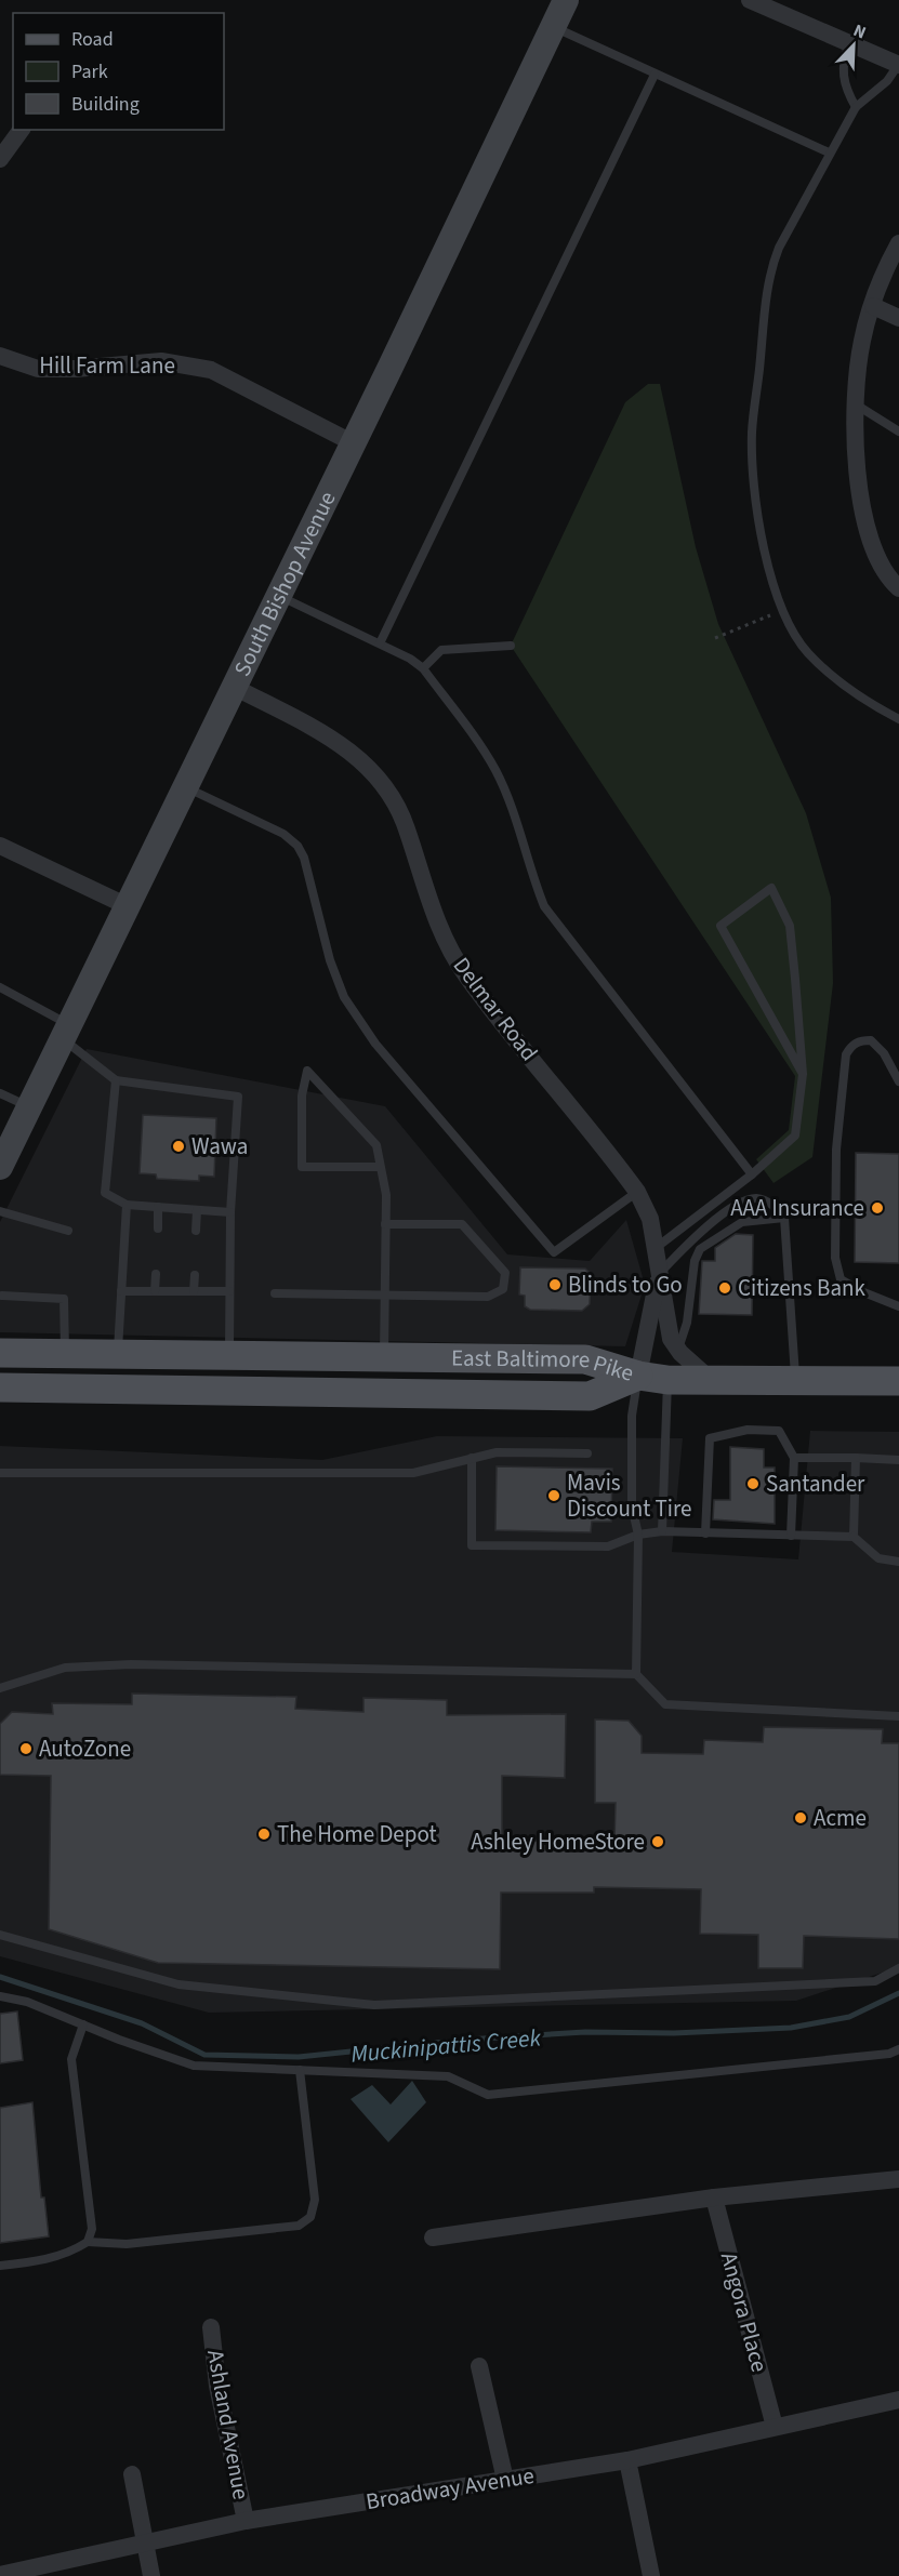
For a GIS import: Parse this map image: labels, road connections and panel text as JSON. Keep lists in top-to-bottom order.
{
  "streets": {
    "main road": ["South Bishop Avenue", "East Baltimore Pike"],
    "street": [
      "Hill Farm Lane",
      "Delmar Road",
      "Angora Place",
      "Ashland Avenue",
      "Broadway Avenue"
    ]
  },
  "crossings": [
    ["Hill Farm Lane", "South Bishop Avenue"],
    ["South Bishop Avenue", "Delmar Road"],
    ["Delmar Road", "East Baltimore Pike"],
    ["Angora Place", "Broadway Avenue"],
    ["Ashland Avenue", "Broadway Avenue"]
  ],
  "water": ["Muckinipattis Creek"],
  "places": [
    "Wawa",
    "AAA Insurance",
    "Blinds to Go",
    "Citizens Bank",
    "Santander",
    "Mavis Discount Tire",
    "AutoZone",
    "Acme",
    "The Home Depot",
    "Ashley HomeStore"
  ],
  "legend": ["Road", "Park", "Building"],
  "north": "top right"
}
